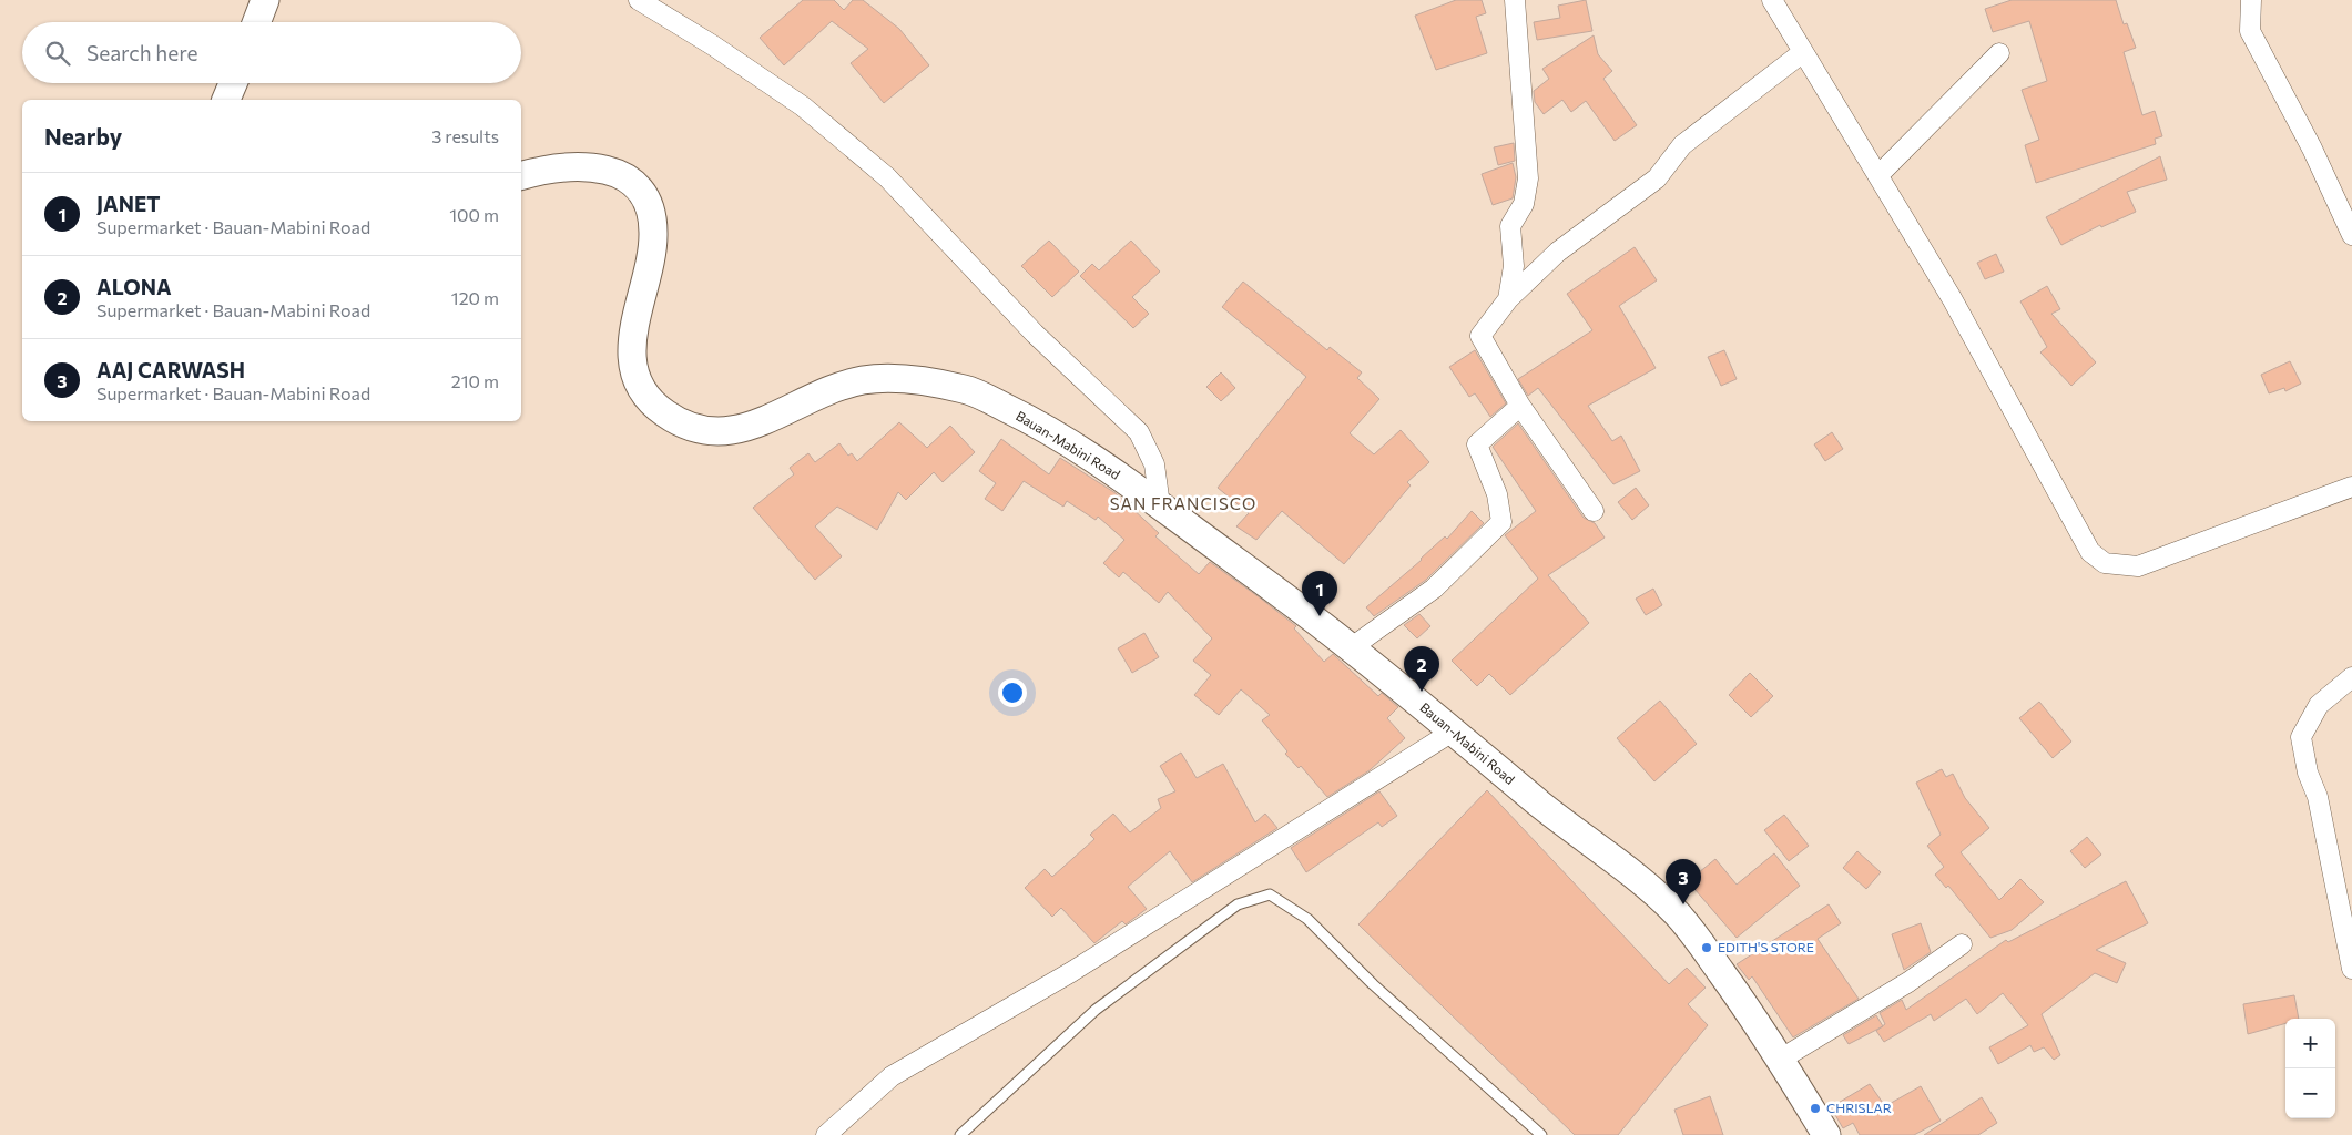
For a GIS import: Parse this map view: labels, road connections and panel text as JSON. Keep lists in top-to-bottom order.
{
  "streets": {
    "main road": ["Bauan-Mabini Road"]
  },
  "districts": ["SAN FRANCISCO"],
  "places": ["EDITH'S STORE", "CHRISLAR"],
  "page": {
    "search": "Search here",
    "heading": ["Nearby", "3 results"],
    "list": [
      {
        "mark": "1",
        "name": "JANET",
        "note": "Supermarket · Bauan-Mabini Road",
        "value": "100 m"
      },
      {
        "mark": "2",
        "name": "ALONA",
        "note": "Supermarket · Bauan-Mabini Road",
        "value": "120 m"
      },
      {
        "mark": "3",
        "name": "AAJ CARWASH",
        "note": "Supermarket · Bauan-Mabini Road",
        "value": "210 m"
      }
    ],
    "pins": ["1", "2", "3"],
    "map_buttons": ["+", "−"]
  }
}
